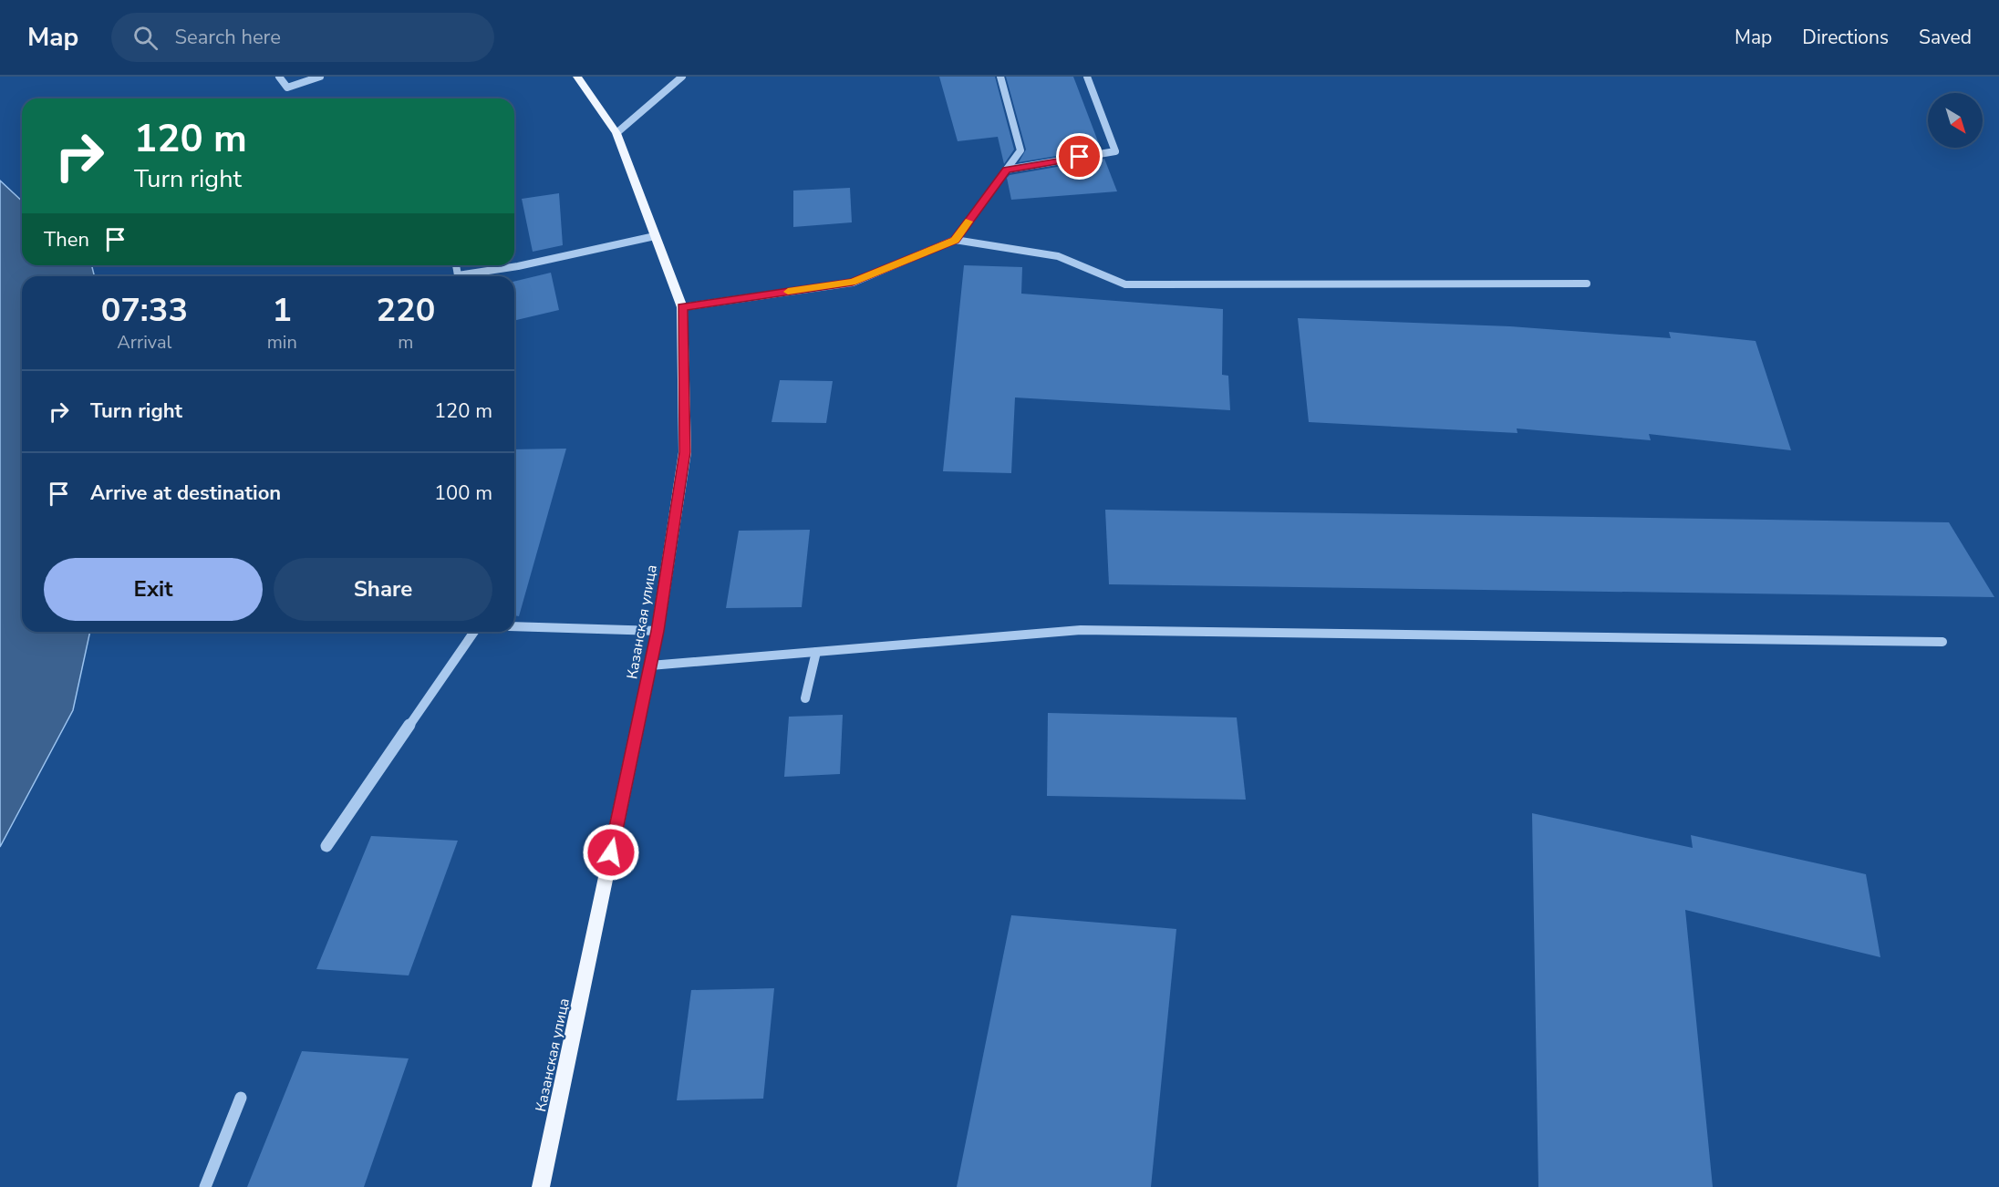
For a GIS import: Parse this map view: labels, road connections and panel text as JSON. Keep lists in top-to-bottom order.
{
  "streets": {
    "main road": ["Казанская улица"]
  },
  "north": "bottom right",
  "page": {
    "header": "Map",
    "search": "Search here",
    "nav": ["Map", "Directions", "Saved"],
    "turn": ["120 m", "Turn right"],
    "then": "Then",
    "eta": [
      "07:33",
      "Arrival",
      "1",
      "min",
      "220",
      "m"
    ],
    "list": [
      {
        "name": "Turn right",
        "value": "120 m"
      },
      {
        "name": "Arrive at destination",
        "value": "100 m"
      }
    ],
    "buttons": ["Exit", "Share"]
  }
}
